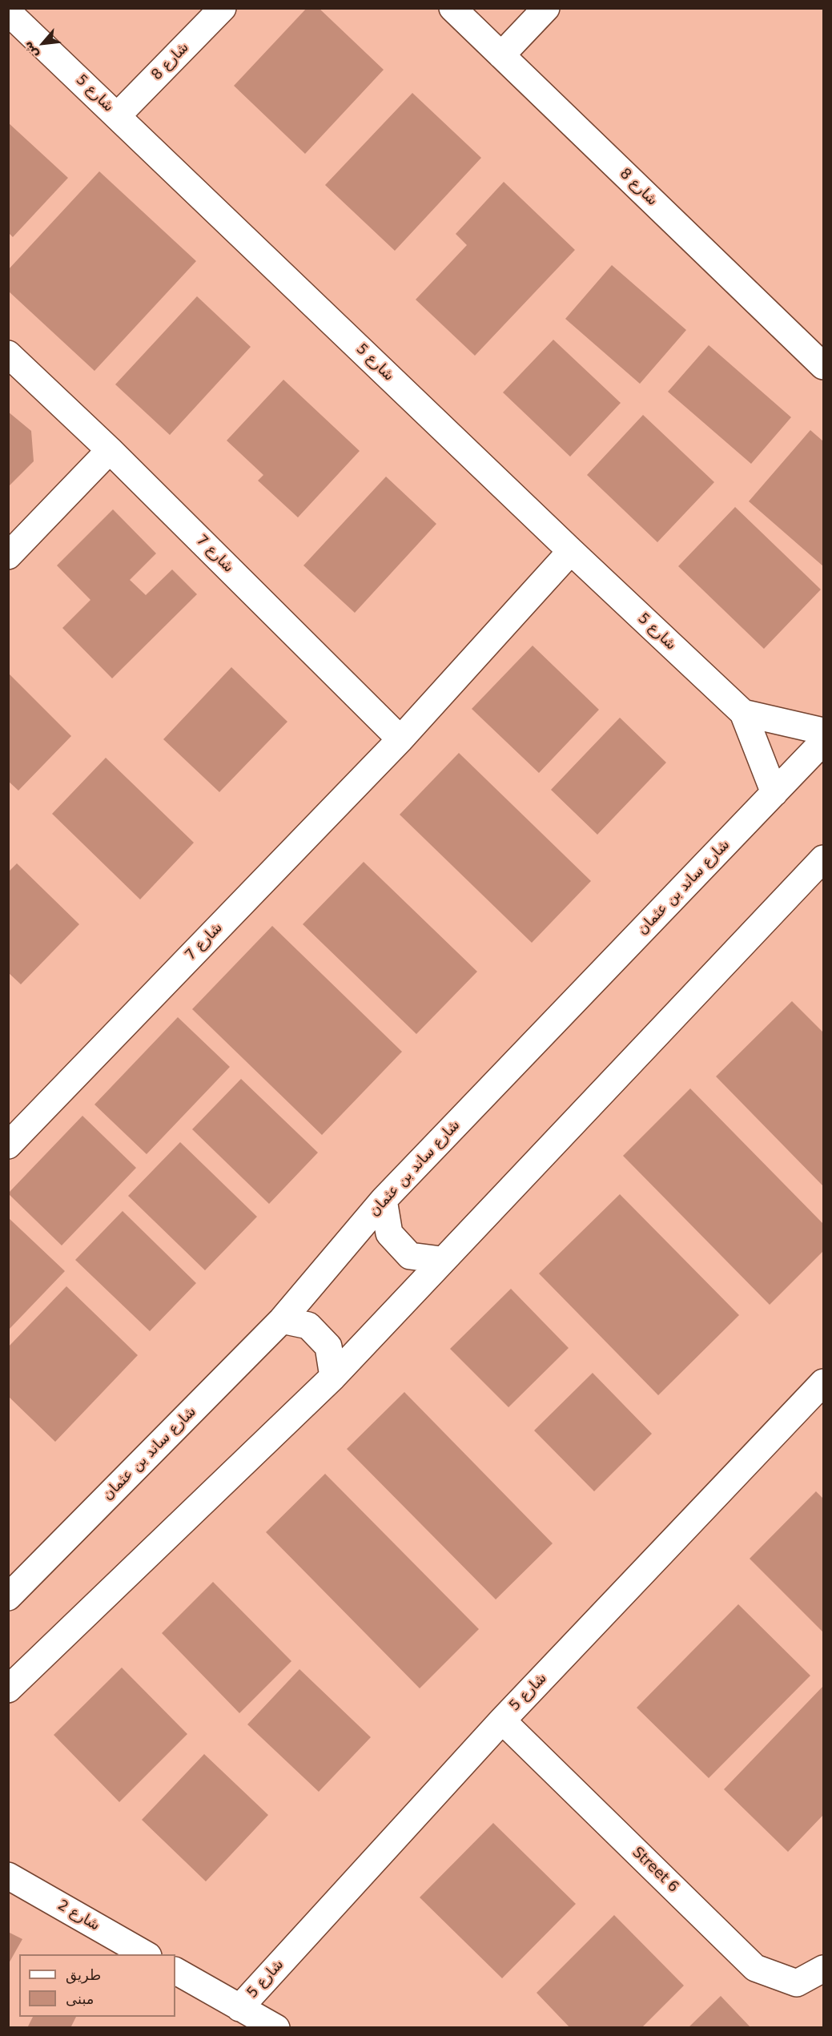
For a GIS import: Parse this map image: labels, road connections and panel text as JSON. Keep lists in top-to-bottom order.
{
  "streets": {
    "street": [
      "شارع 8",
      "شارع 5",
      "شارع 7",
      "شارع ساند بن عثمان",
      "Street 6",
      "شارع 2"
    ]
  },
  "crossings": [
    ["شارع 8", "شارع 5"],
    ["شارع 5", "شارع 7"],
    ["شارع 5", "شارع ساند بن عثمان"],
    ["شارع 5", "Street 6"]
  ],
  "legend": ["طريق", "مبنى"],
  "north": "bottom left"
}
